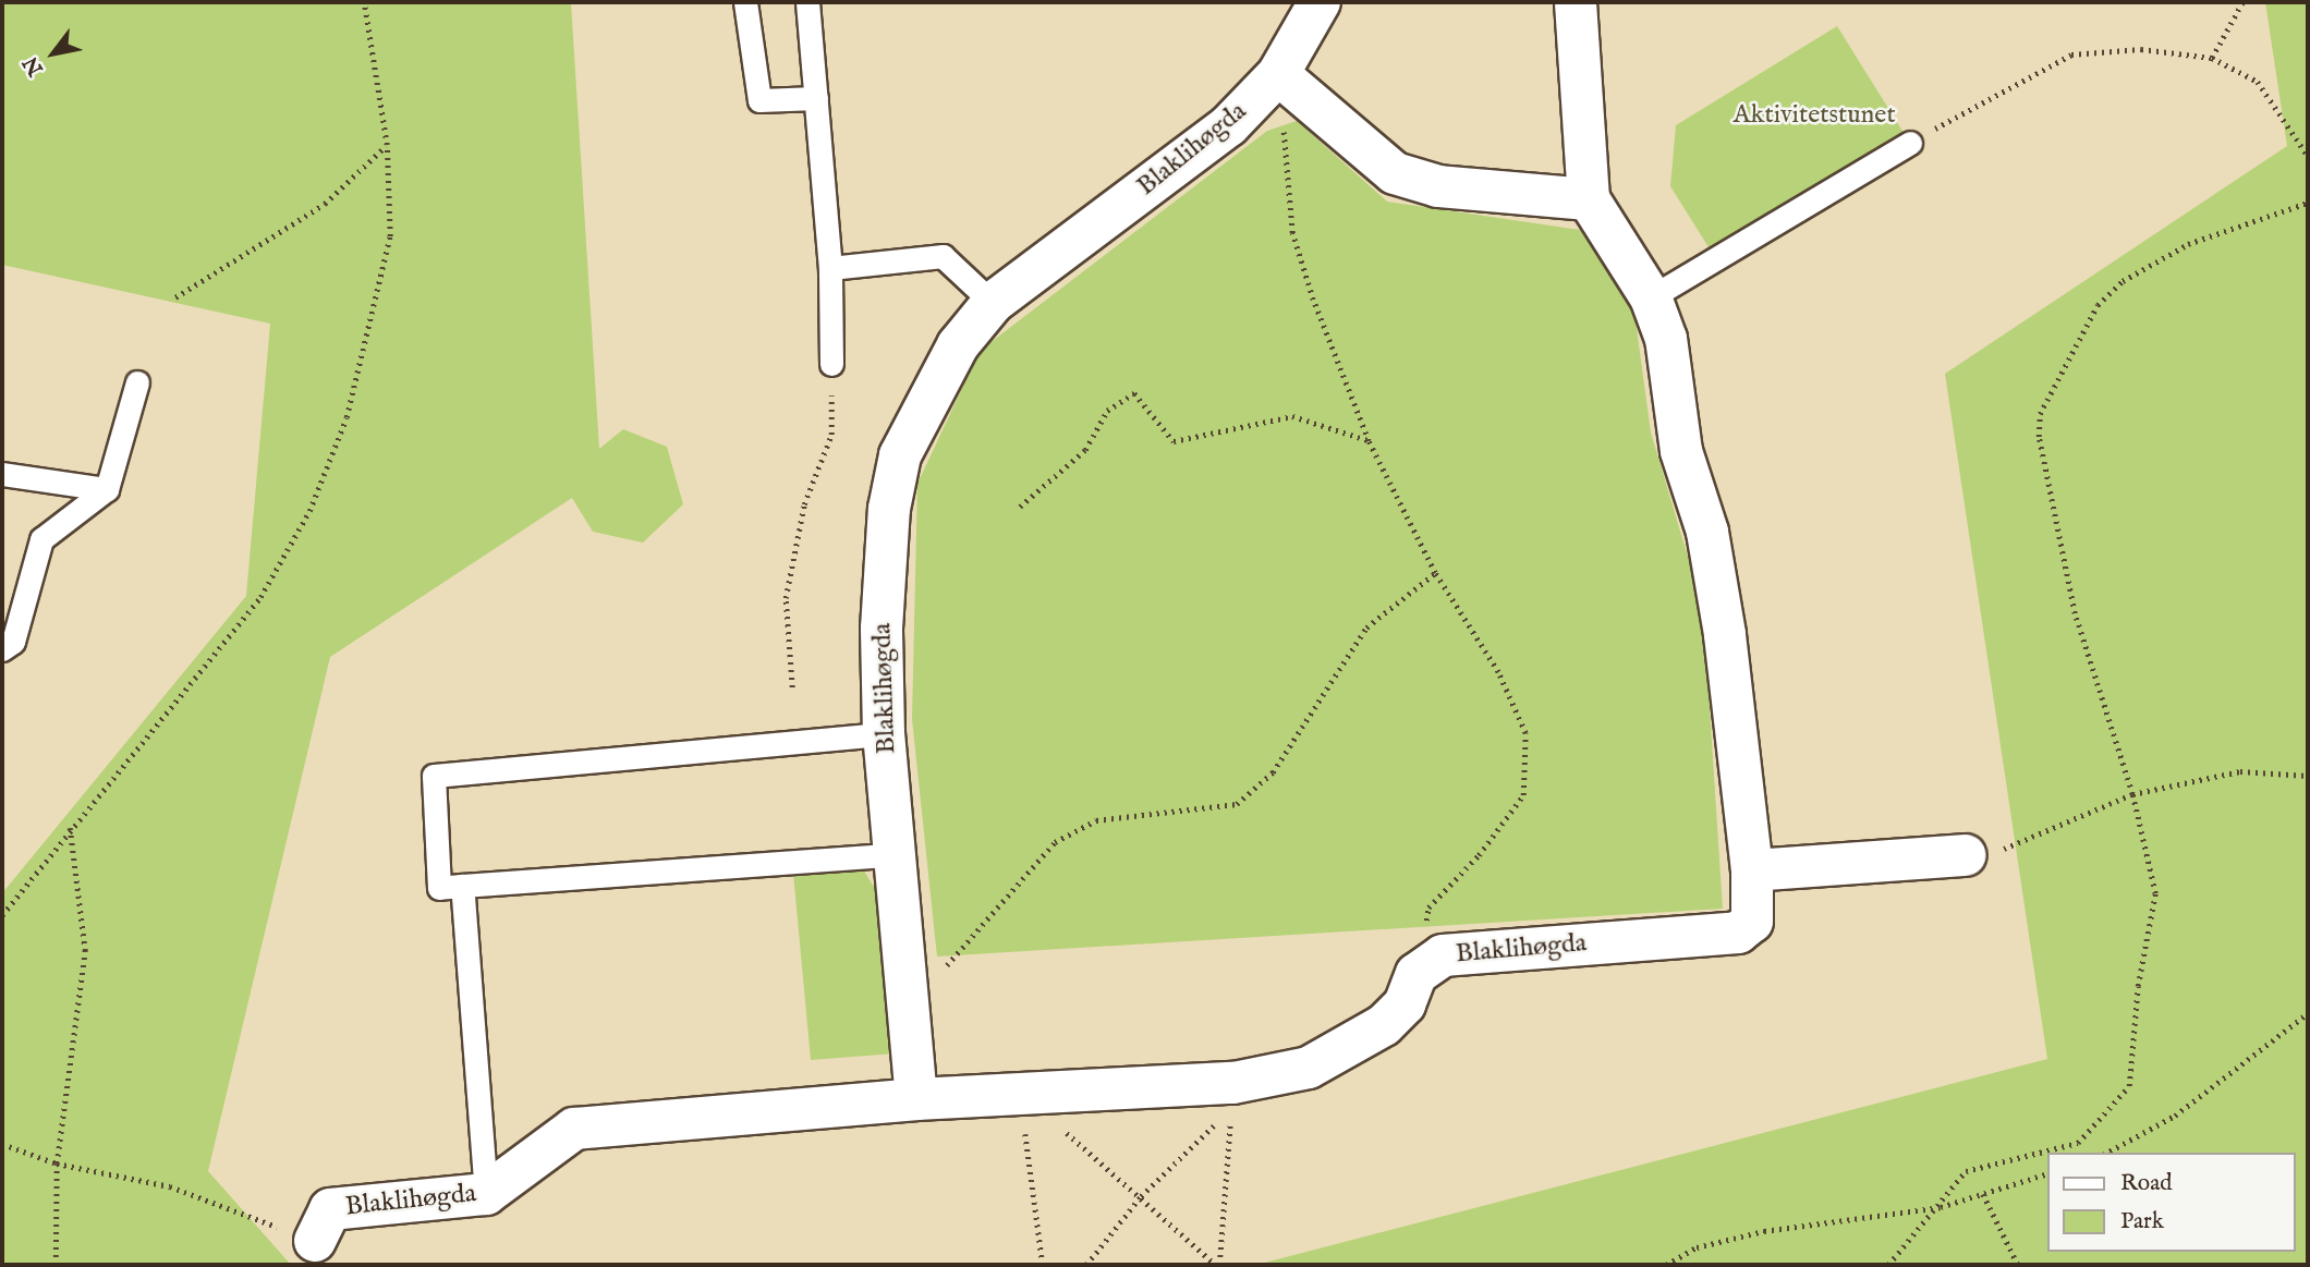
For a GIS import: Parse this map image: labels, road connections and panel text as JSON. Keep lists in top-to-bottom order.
{
  "streets": {
    "street": ["Blaklihøgda"]
  },
  "parks": ["Aktivitetstunet"],
  "legend": ["Road", "Park"],
  "north": "bottom left"
}
